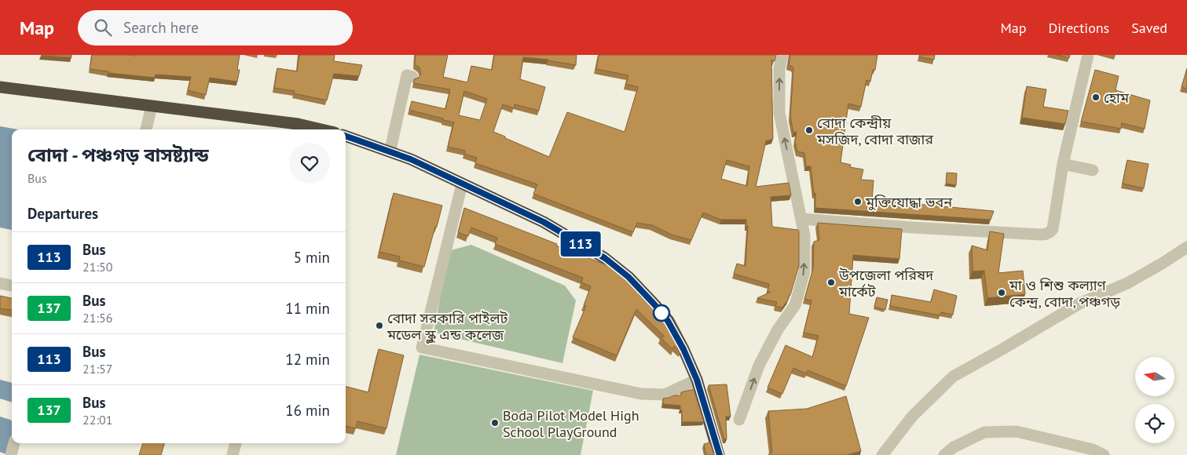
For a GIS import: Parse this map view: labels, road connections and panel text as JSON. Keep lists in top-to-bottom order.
{
  "places": [
    "হোম",
    "বোদা কেন্দ্রীয় মসজিদ, বোদা বাজার",
    "মুক্তিযোদ্ধা ভবন",
    "উপজেলা পরিষদ মার্কেট",
    "মা ও শিশু কল্যাণ কেন্দ্র, বোদা, পঞ্চগড়",
    "বোদা সরকারি পাইলট মডেল স্কুল এন্ড কলেজ",
    "Boda Pilot Model High School PlayGround"
  ],
  "lines": ["bus line 113"],
  "north": "left",
  "page": {
    "header": "Map",
    "search": "Search here",
    "nav": ["Map", "Directions", "Saved"],
    "on_map": "113",
    "heading": [
      ["বোদা - পঞ্চগড় বাসষ্ট্যান্ড", "Bus"],
      "Departures"
    ],
    "list": [
      {
        "mark": "113",
        "name": "Bus",
        "note": "21:50",
        "value": "5 min"
      },
      {
        "mark": "137",
        "name": "Bus",
        "note": "21:56",
        "value": "11 min"
      },
      {
        "mark": "113",
        "name": "Bus",
        "note": "21:57",
        "value": "12 min"
      },
      {
        "mark": "137",
        "name": "Bus",
        "note": "22:01",
        "value": "16 min"
      }
    ]
  }
}
